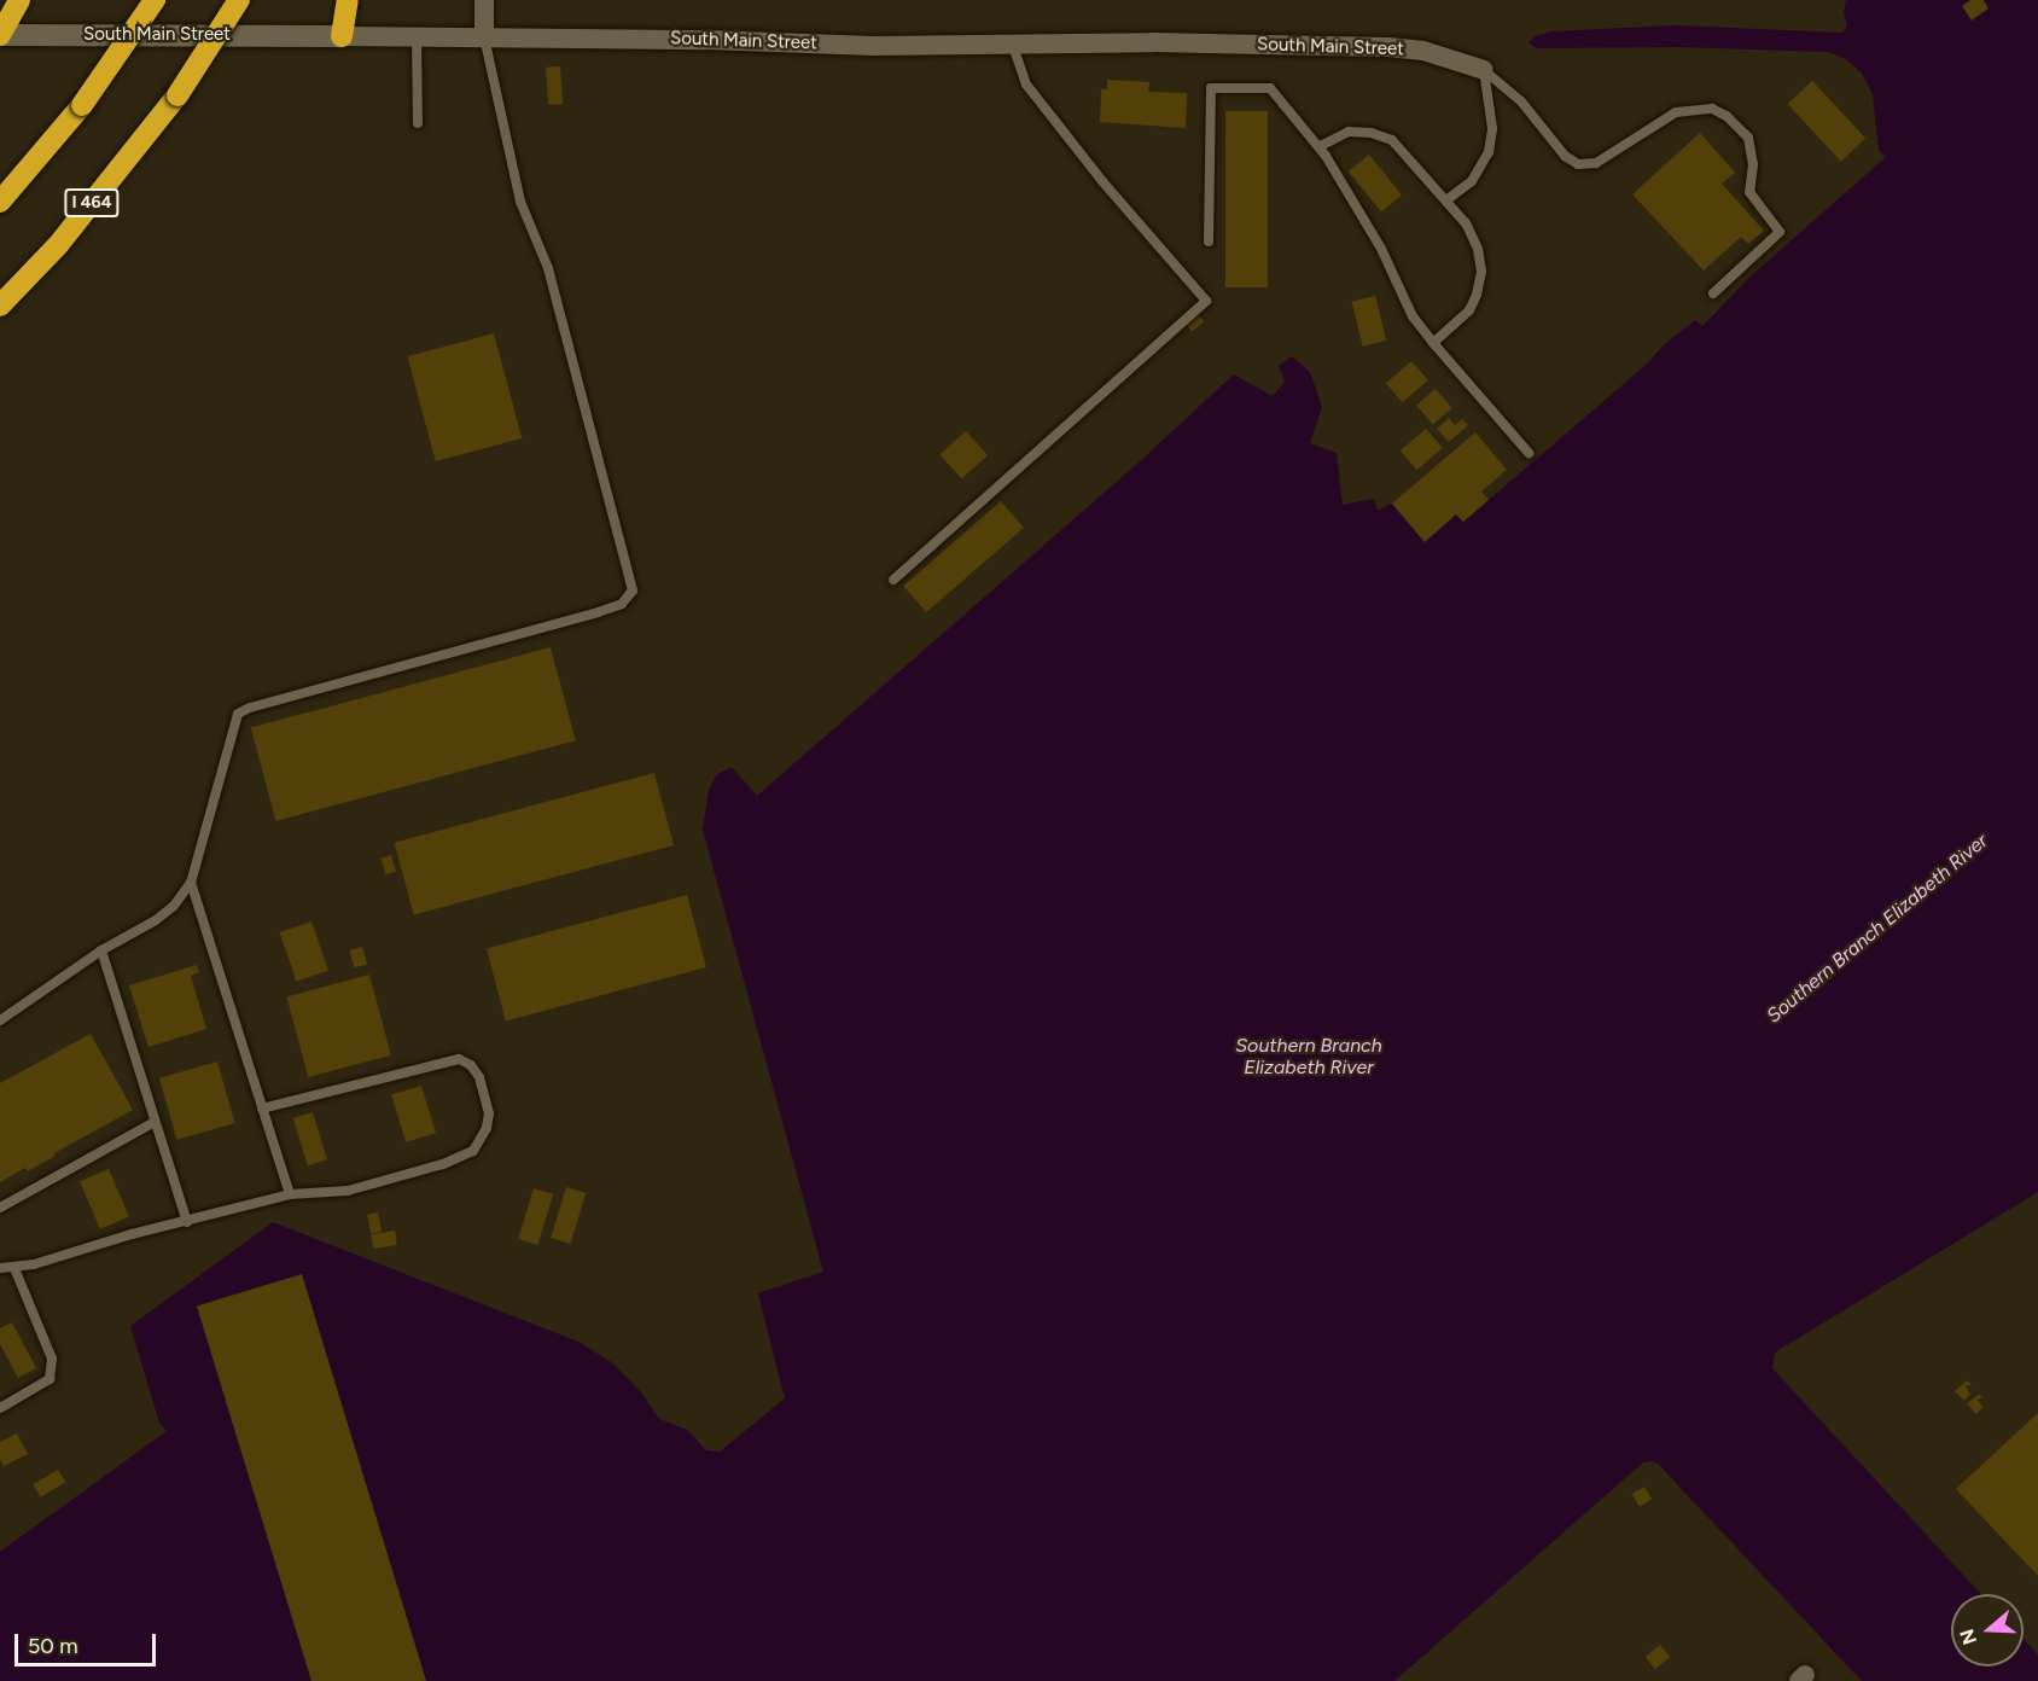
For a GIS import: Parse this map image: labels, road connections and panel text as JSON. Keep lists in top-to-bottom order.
{
  "streets": {
    "highway": ["I 464"],
    "street": ["South Main Street"]
  },
  "water": ["Southern Branch Elizabeth River"],
  "scale_bar": "50 m",
  "north": "left"
}
